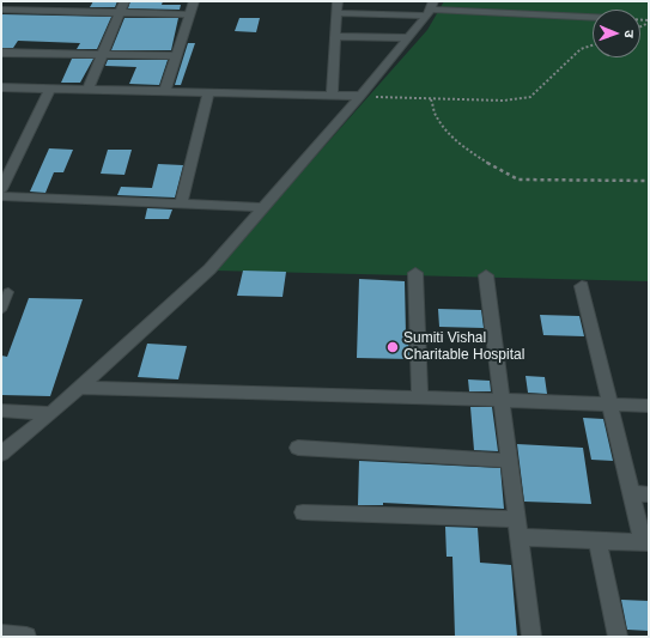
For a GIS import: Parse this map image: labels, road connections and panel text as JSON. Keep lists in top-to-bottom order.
{
  "places": ["Sumiti Vishal Charitable Hospital"],
  "north": "right"
}
